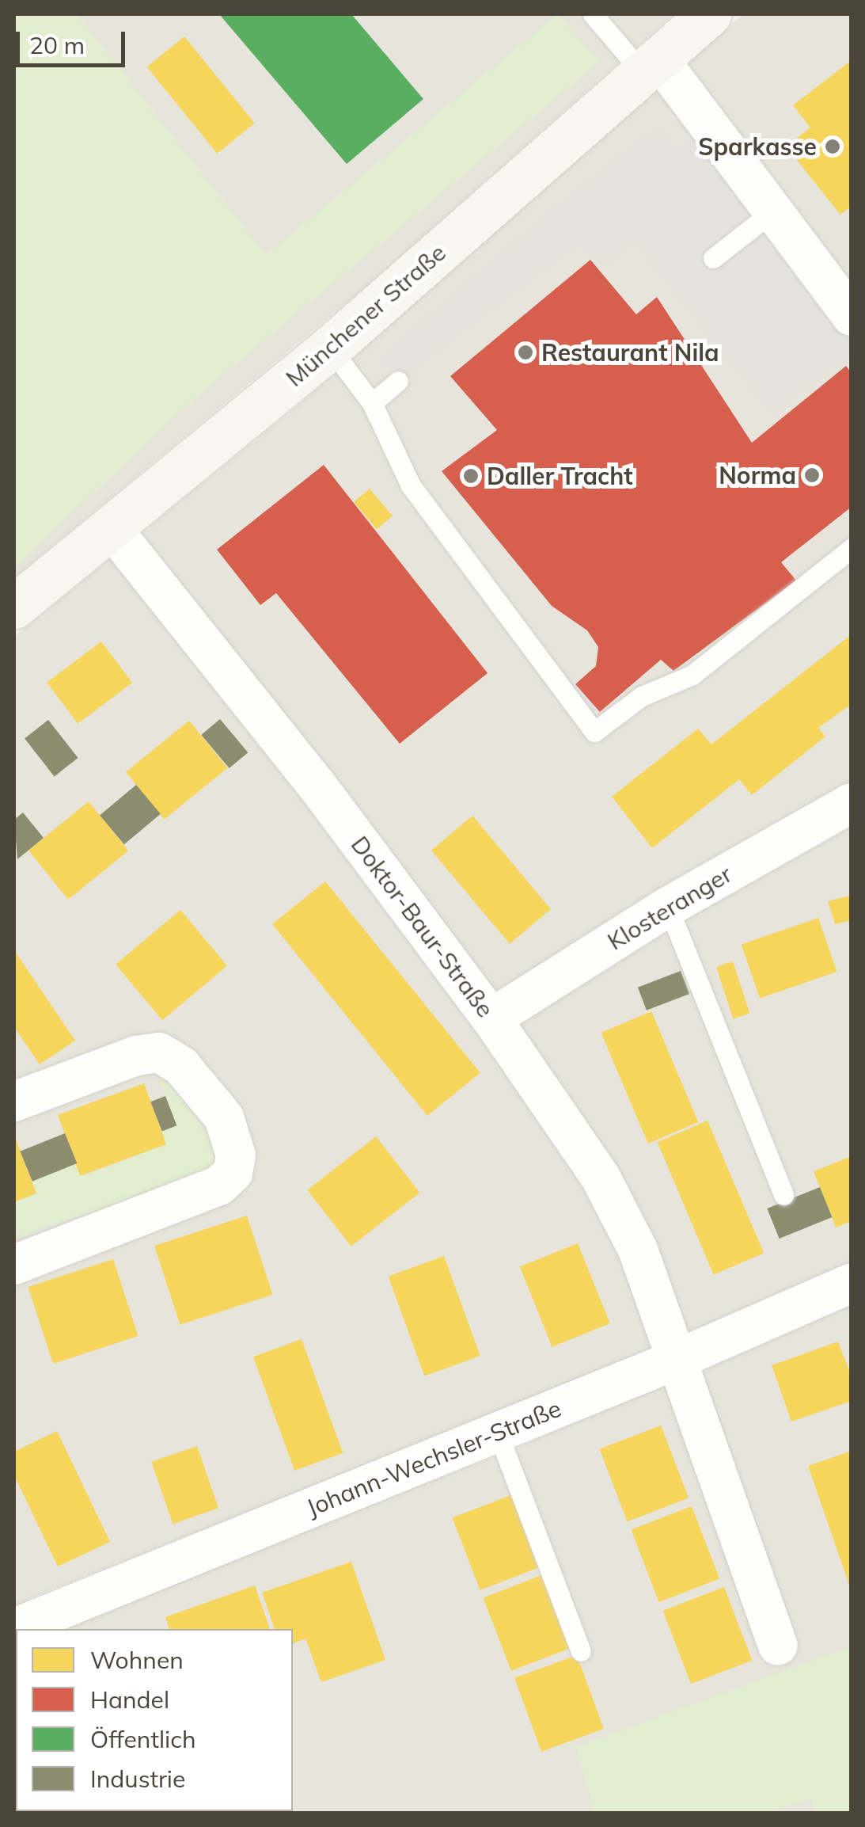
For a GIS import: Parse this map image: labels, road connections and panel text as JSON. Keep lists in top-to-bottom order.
{
  "streets": {
    "main road": ["Münchener Straße"],
    "street": ["Klosteranger", "Doktor-Baur-Straße", "Johann-Wechsler-Straße"]
  },
  "crossings": [
    ["Münchener Straße", "Doktor-Baur-Straße"],
    ["Klosteranger", "Doktor-Baur-Straße"],
    ["Doktor-Baur-Straße", "Johann-Wechsler-Straße"]
  ],
  "places": [
    "Sparkasse",
    "Restaurant Nila",
    "Norma",
    "Daller Tracht"
  ],
  "legend": [
    "Wohnen",
    "Handel",
    "Öffentlich",
    "Industrie"
  ],
  "scale_bar": "20 m"
}
